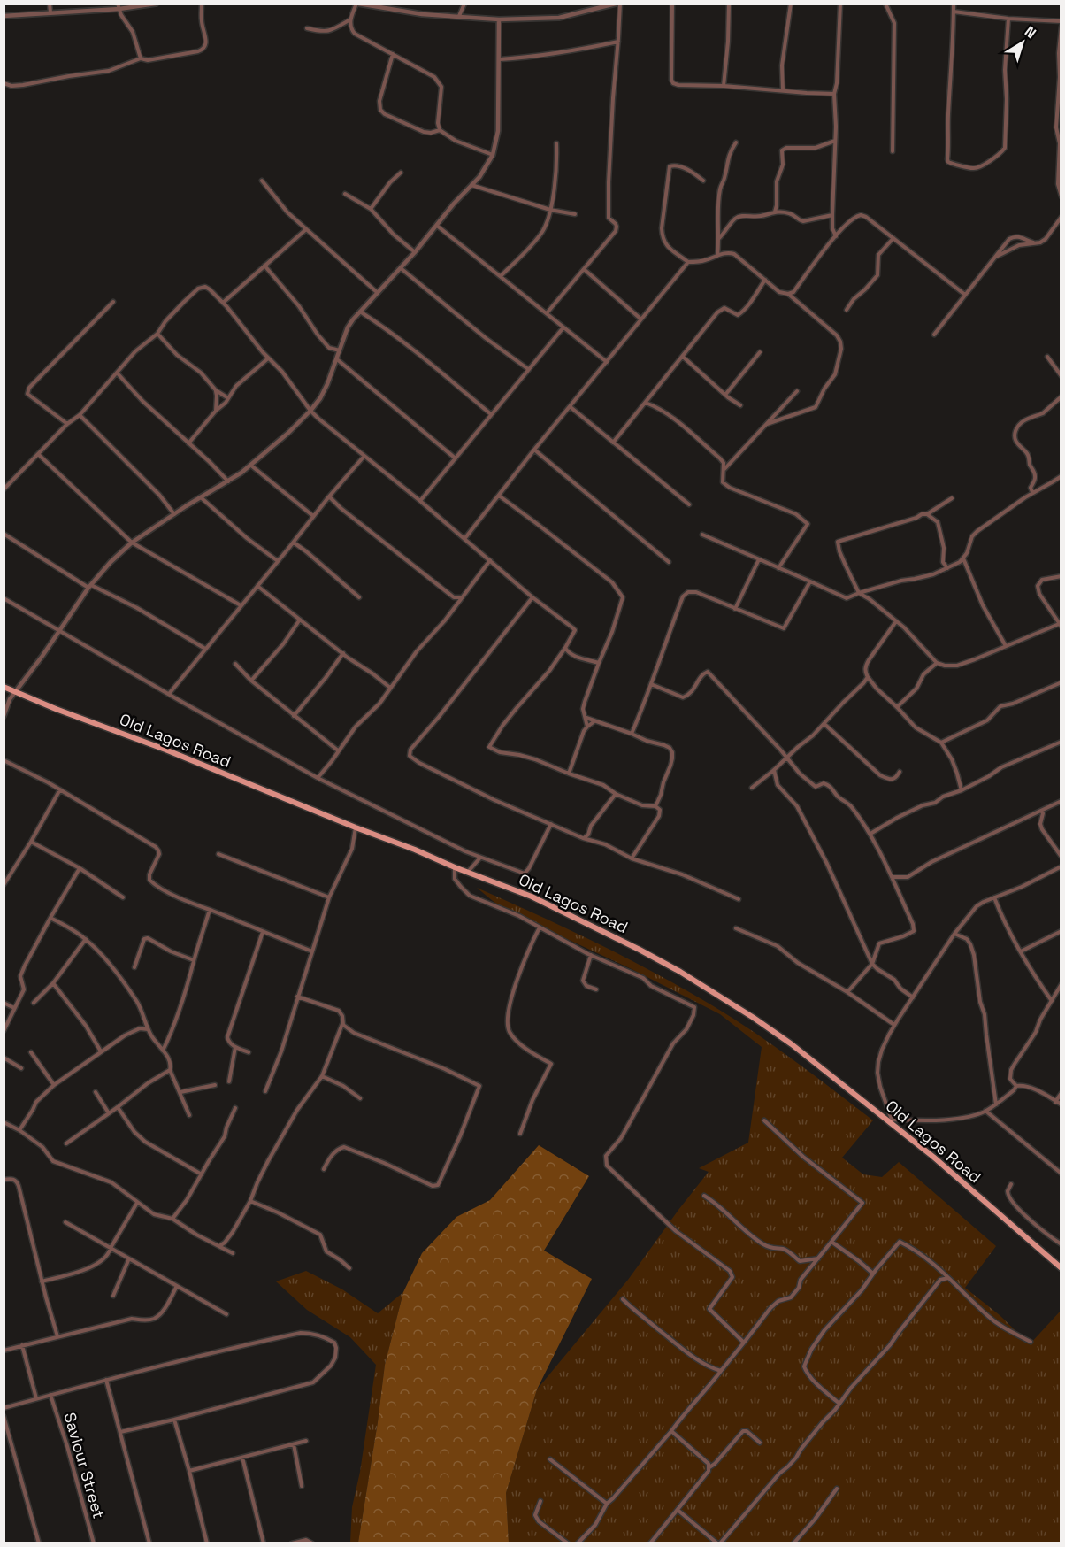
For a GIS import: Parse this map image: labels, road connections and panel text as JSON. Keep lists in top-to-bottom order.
{
  "streets": {
    "main road": ["Old Lagos Road"],
    "street": ["Saviour Street"]
  },
  "north": "top right"
}
